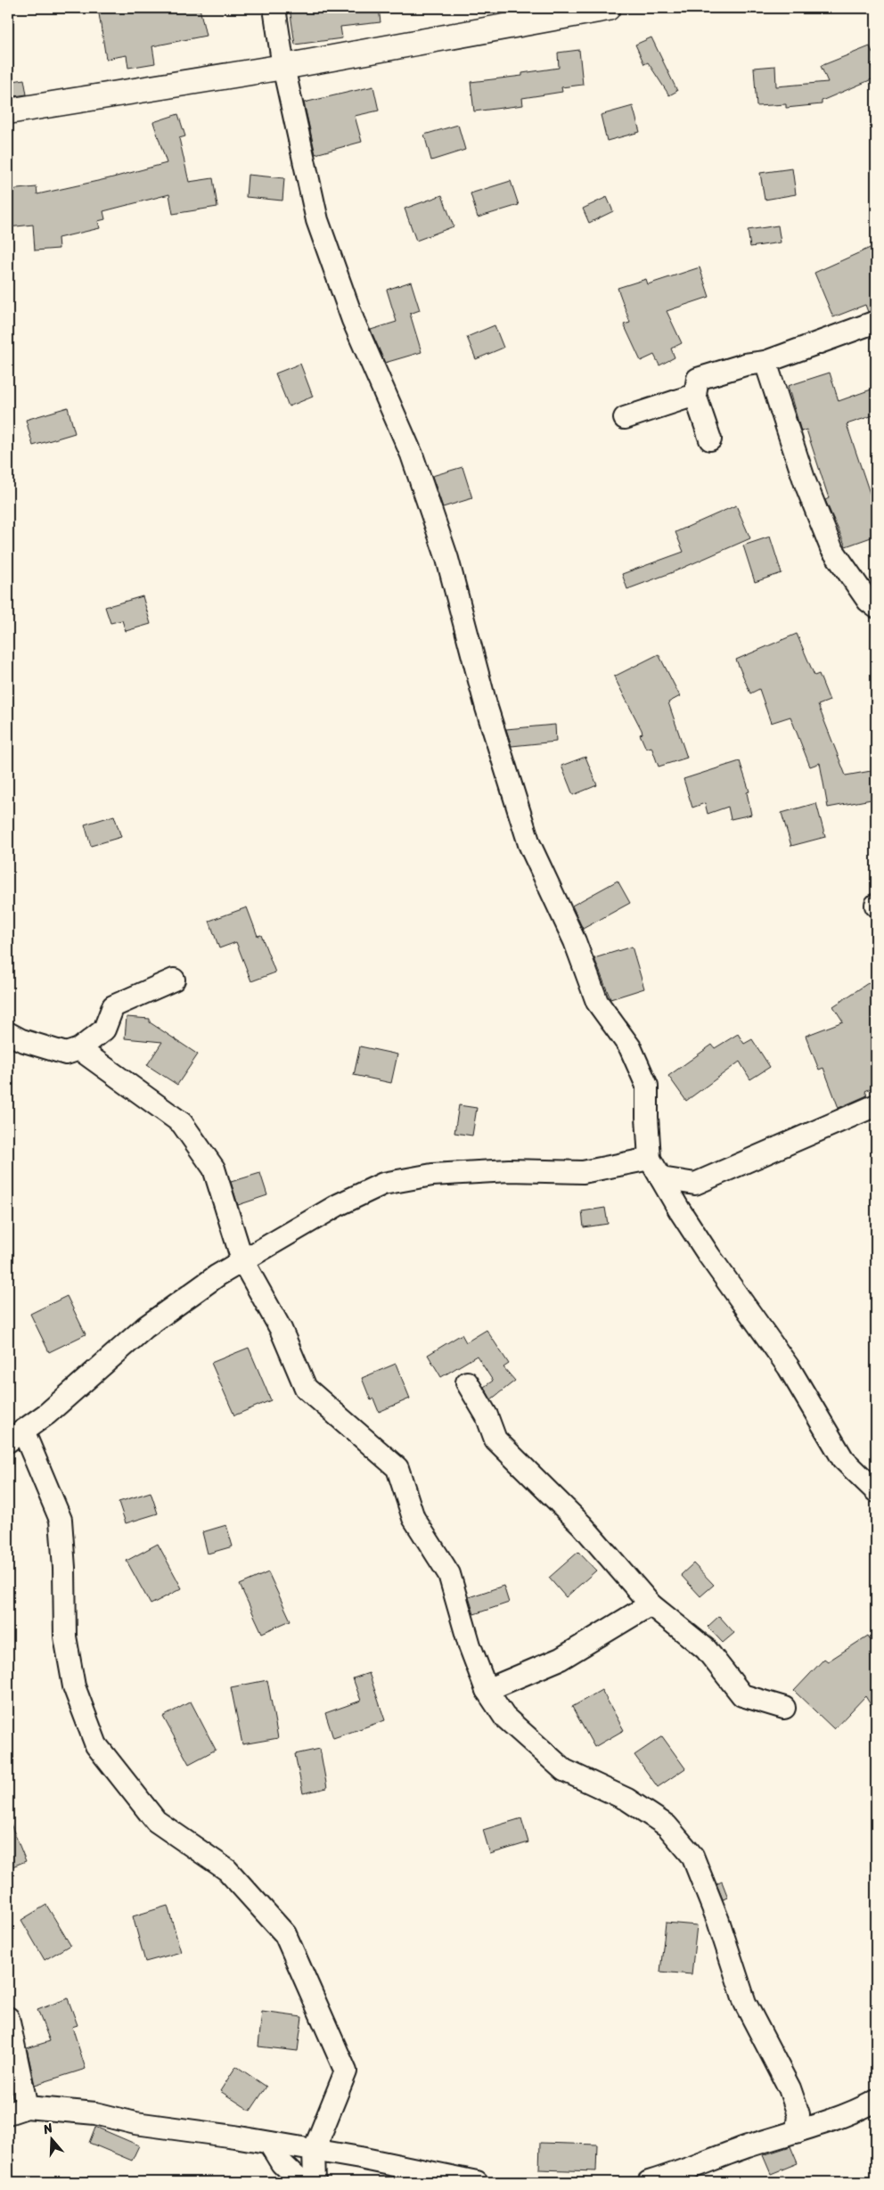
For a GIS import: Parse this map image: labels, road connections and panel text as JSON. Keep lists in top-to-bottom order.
{
  "north": "top"
}
